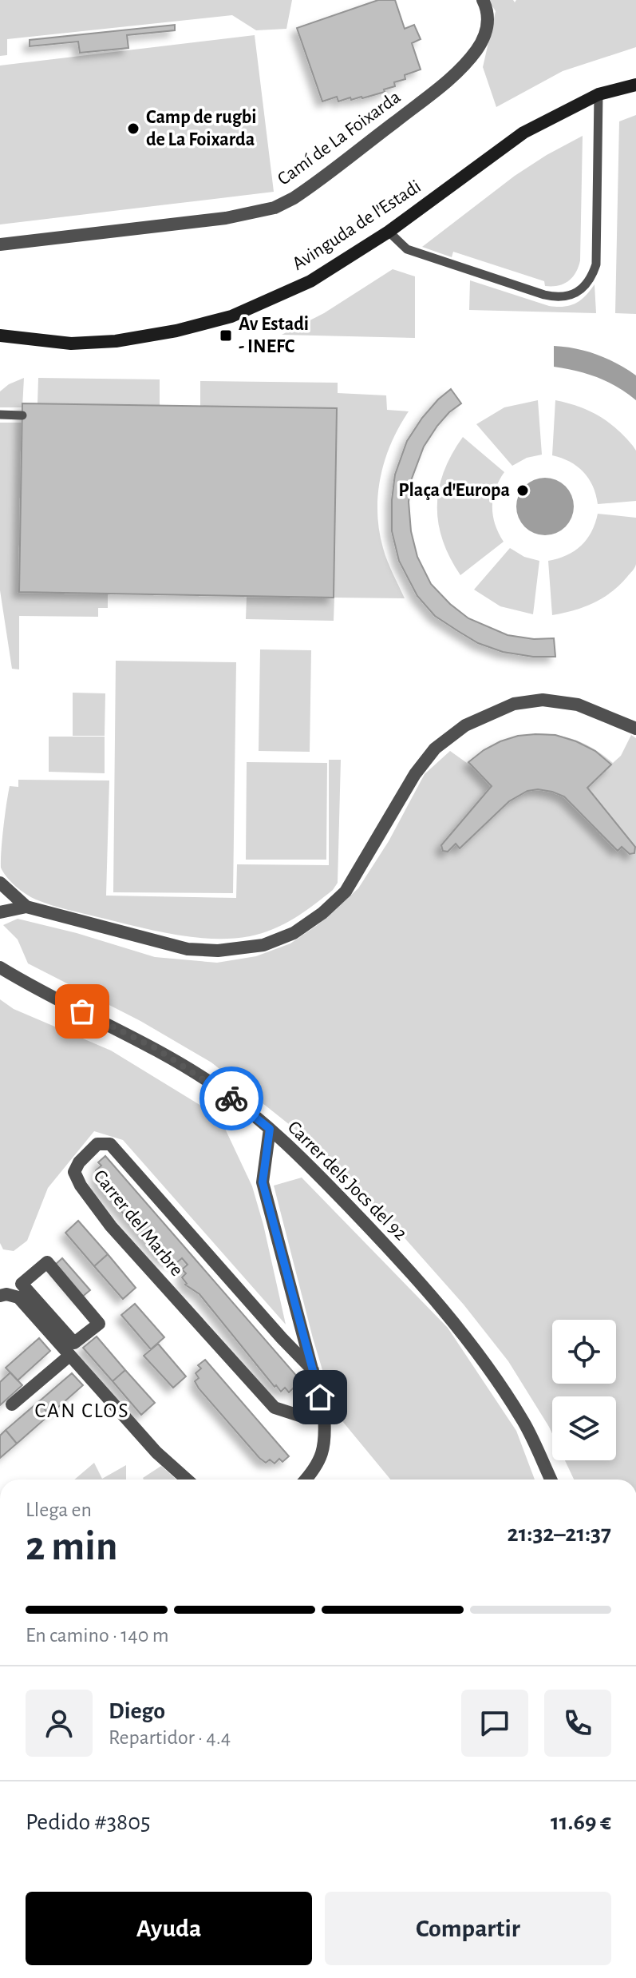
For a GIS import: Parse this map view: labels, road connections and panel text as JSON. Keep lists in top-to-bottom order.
{
  "streets": {
    "street": [
      "Camí de La Foixarda",
      "Avinguda de l'Estadi",
      "Carrer dels Jocs del 92",
      "Carrer del Marbre"
    ]
  },
  "districts": ["CAN CLOS"],
  "places": {
    "other": ["Camp de rugbi de La Foixarda", "Plaça d'Europa"],
    "transit": ["Av Estadi - INEFC"]
  },
  "page": {
    "heading": ["2 min", "Llega en", "21:32–21:37"],
    "panel": [
      "Diego",
      "Repartidor · 4.4",
      "Pedido #3805",
      "11.69 €"
    ],
    "bar": "En camino · 140 m",
    "buttons": ["Ayuda", "Compartir"]
  }
}
